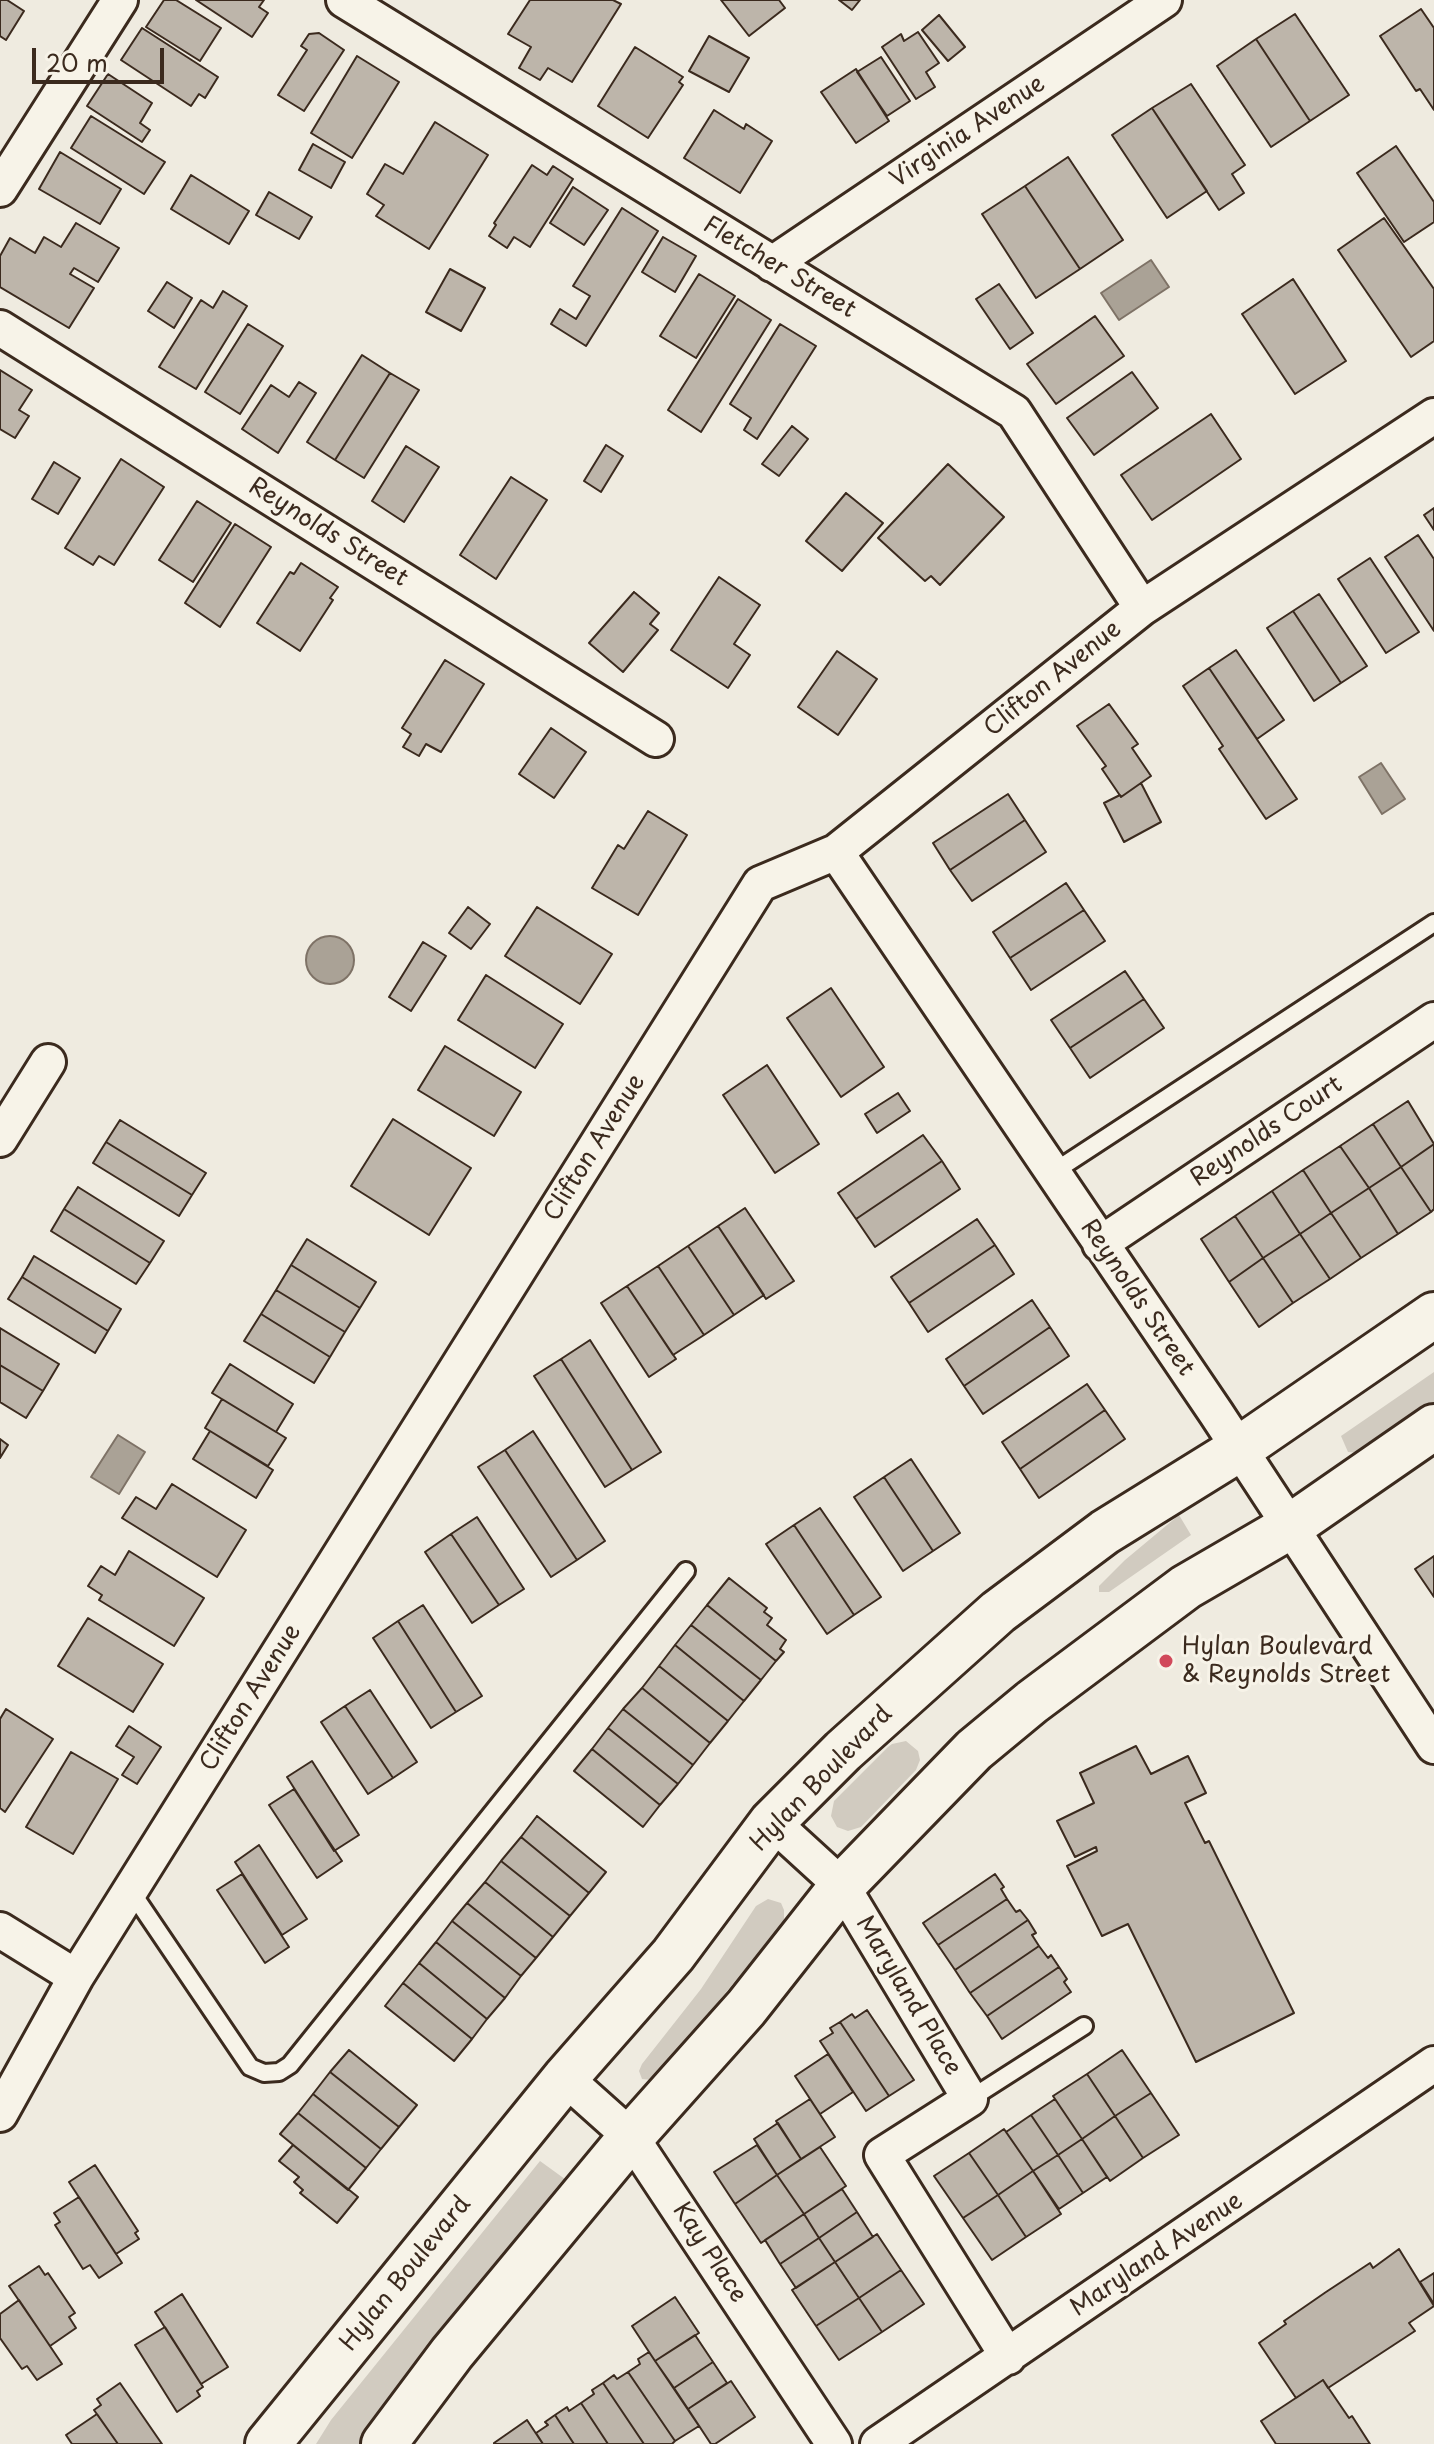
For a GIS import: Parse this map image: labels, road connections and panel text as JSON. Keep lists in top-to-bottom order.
{
  "streets": {
    "main road": ["Hylan Boulevard"],
    "street": [
      "Virginia Avenue",
      "Fletcher Street",
      "Reynolds Street",
      "Clifton Avenue",
      "Reynolds Court",
      "Maryland Place",
      "Kay Place",
      "Maryland Avenue"
    ]
  },
  "crossings": [
    ["Virginia Avenue", "Fletcher Street"],
    ["Fletcher Street", "Clifton Avenue"],
    ["Reynolds Street", "Clifton Avenue"],
    ["Reynolds Street", "Reynolds Court"],
    ["Reynolds Street", "Hylan Boulevard"],
    ["Hylan Boulevard", "Maryland Place"],
    ["Hylan Boulevard", "Kay Place"],
    ["Maryland Place", "Maryland Avenue"]
  ],
  "places": ["Hylan Boulevard & Reynolds Street"],
  "scale_bar": "20 m"
}
